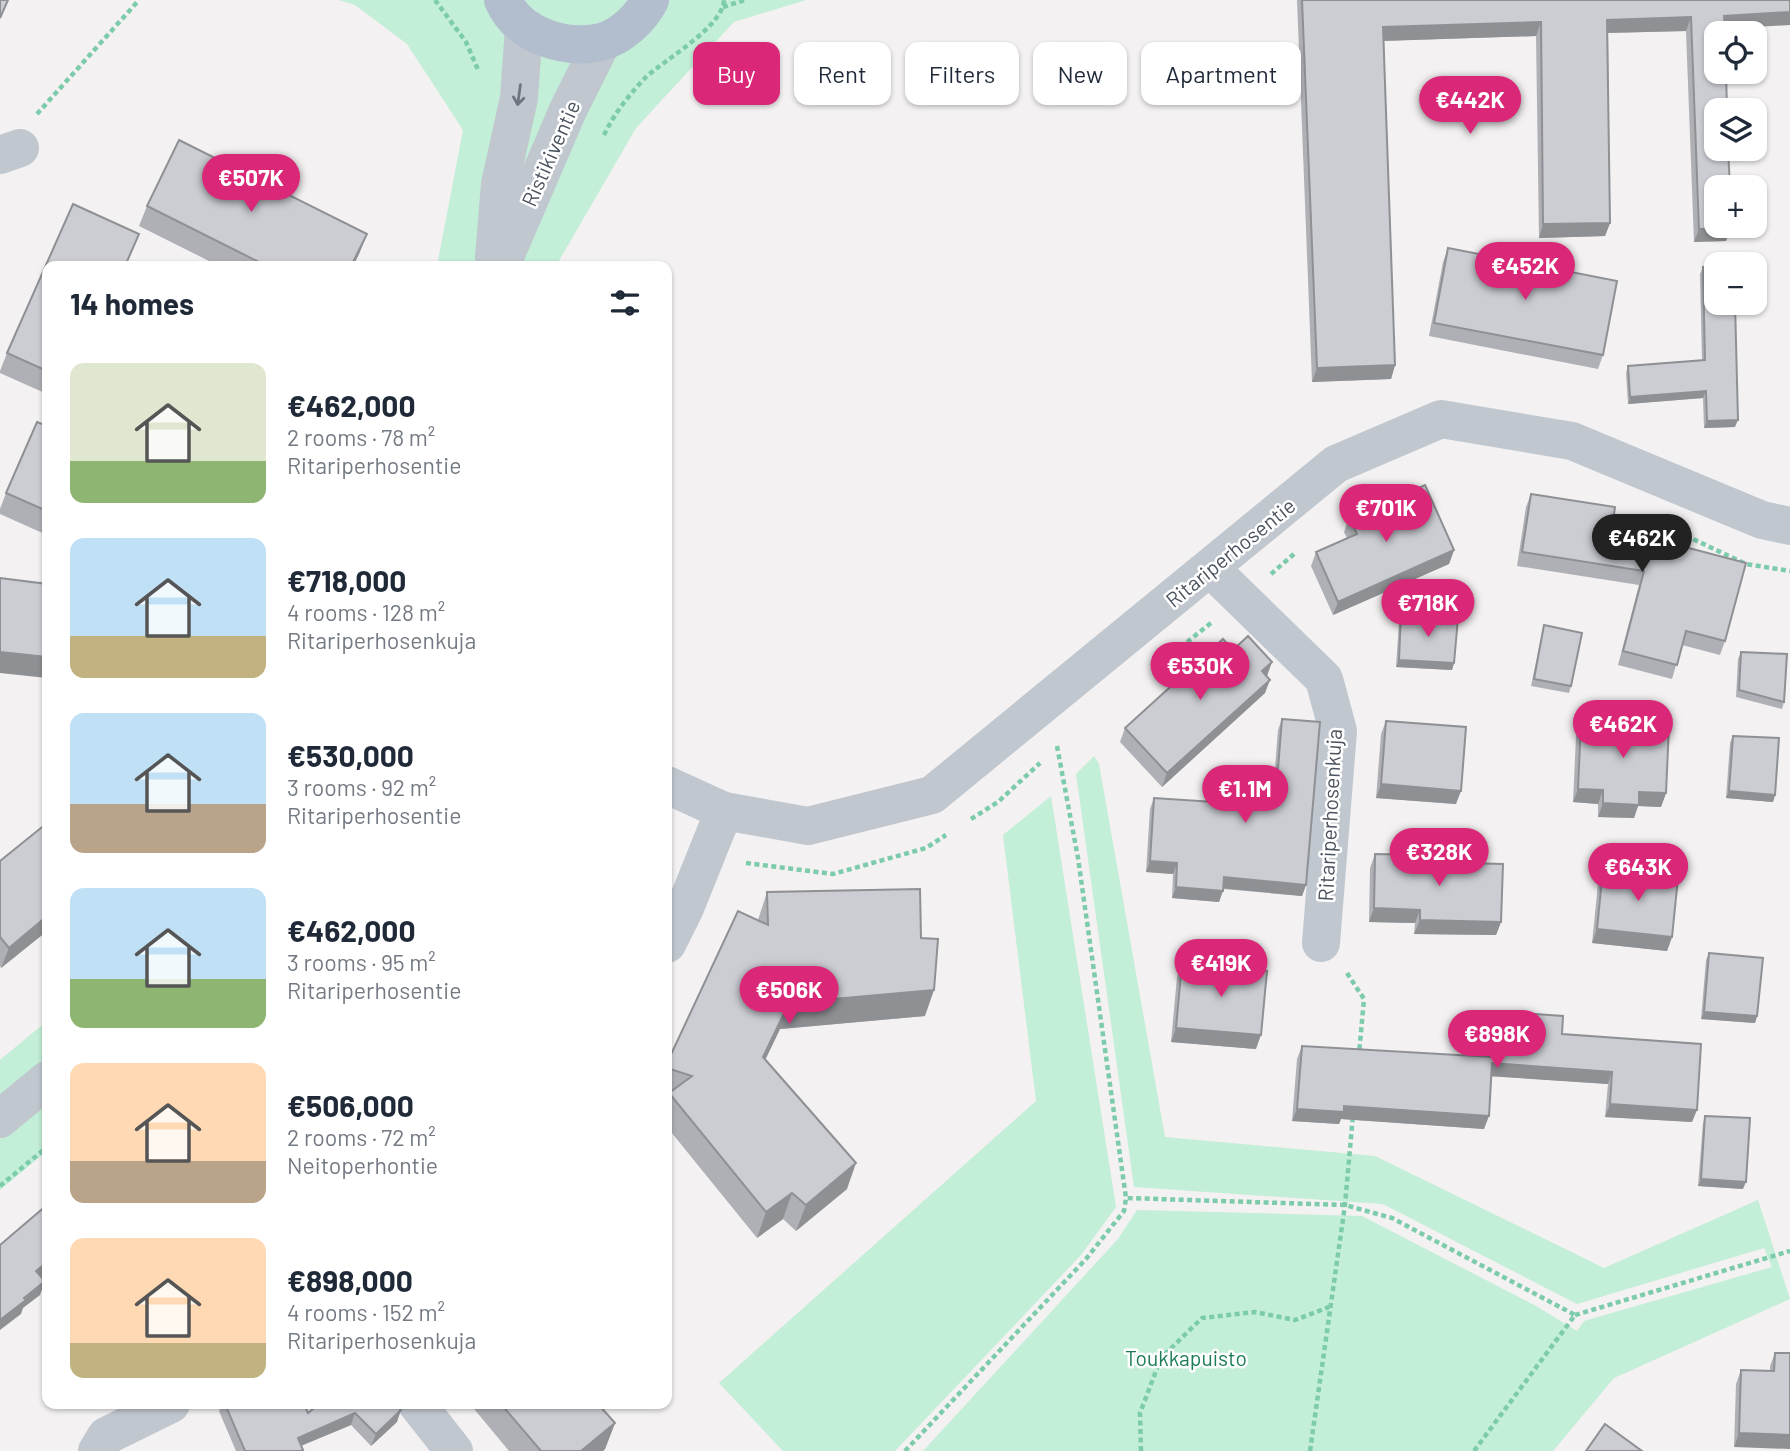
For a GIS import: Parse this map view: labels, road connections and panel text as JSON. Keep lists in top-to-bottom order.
{
  "streets": {
    "street": ["Ristikiventie", "Ritariperhosentie", "Ritariperhosenkuja"]
  },
  "crossings": [
    ["Ritariperhosentie", "Ritariperhosenkuja"]
  ],
  "parks": ["Toukkapuisto"],
  "page": {
    "map_buttons": ["+", "−"],
    "chip": [
      "Buy",
      "Rent",
      "Filters",
      "New",
      "Apartment"
    ],
    "price": [
      "€442K",
      "€507K",
      "€452K",
      "€701K",
      "€462K",
      "€718K",
      "€530K",
      "€462K",
      "€1.1M",
      "€328K",
      "€643K",
      "€419K",
      "€506K",
      "€898K"
    ],
    "heading": "14 homes",
    "list": [
      {
        "name": "€462,000",
        "note": "2 rooms · 78 m² · Ritariperhosentie"
      },
      {
        "name": "€718,000",
        "note": "4 rooms · 128 m² · Ritariperhosenkuja"
      },
      {
        "name": "€530,000",
        "note": "3 rooms · 92 m² · Ritariperhosentie"
      },
      {
        "name": "€462,000",
        "note": "3 rooms · 95 m² · Ritariperhosentie"
      },
      {
        "name": "€506,000",
        "note": "2 rooms · 72 m² · Neitoperhontie"
      },
      {
        "name": "€898,000",
        "note": "4 rooms · 152 m² · Ritariperhosenkuja"
      }
    ]
  }
}
